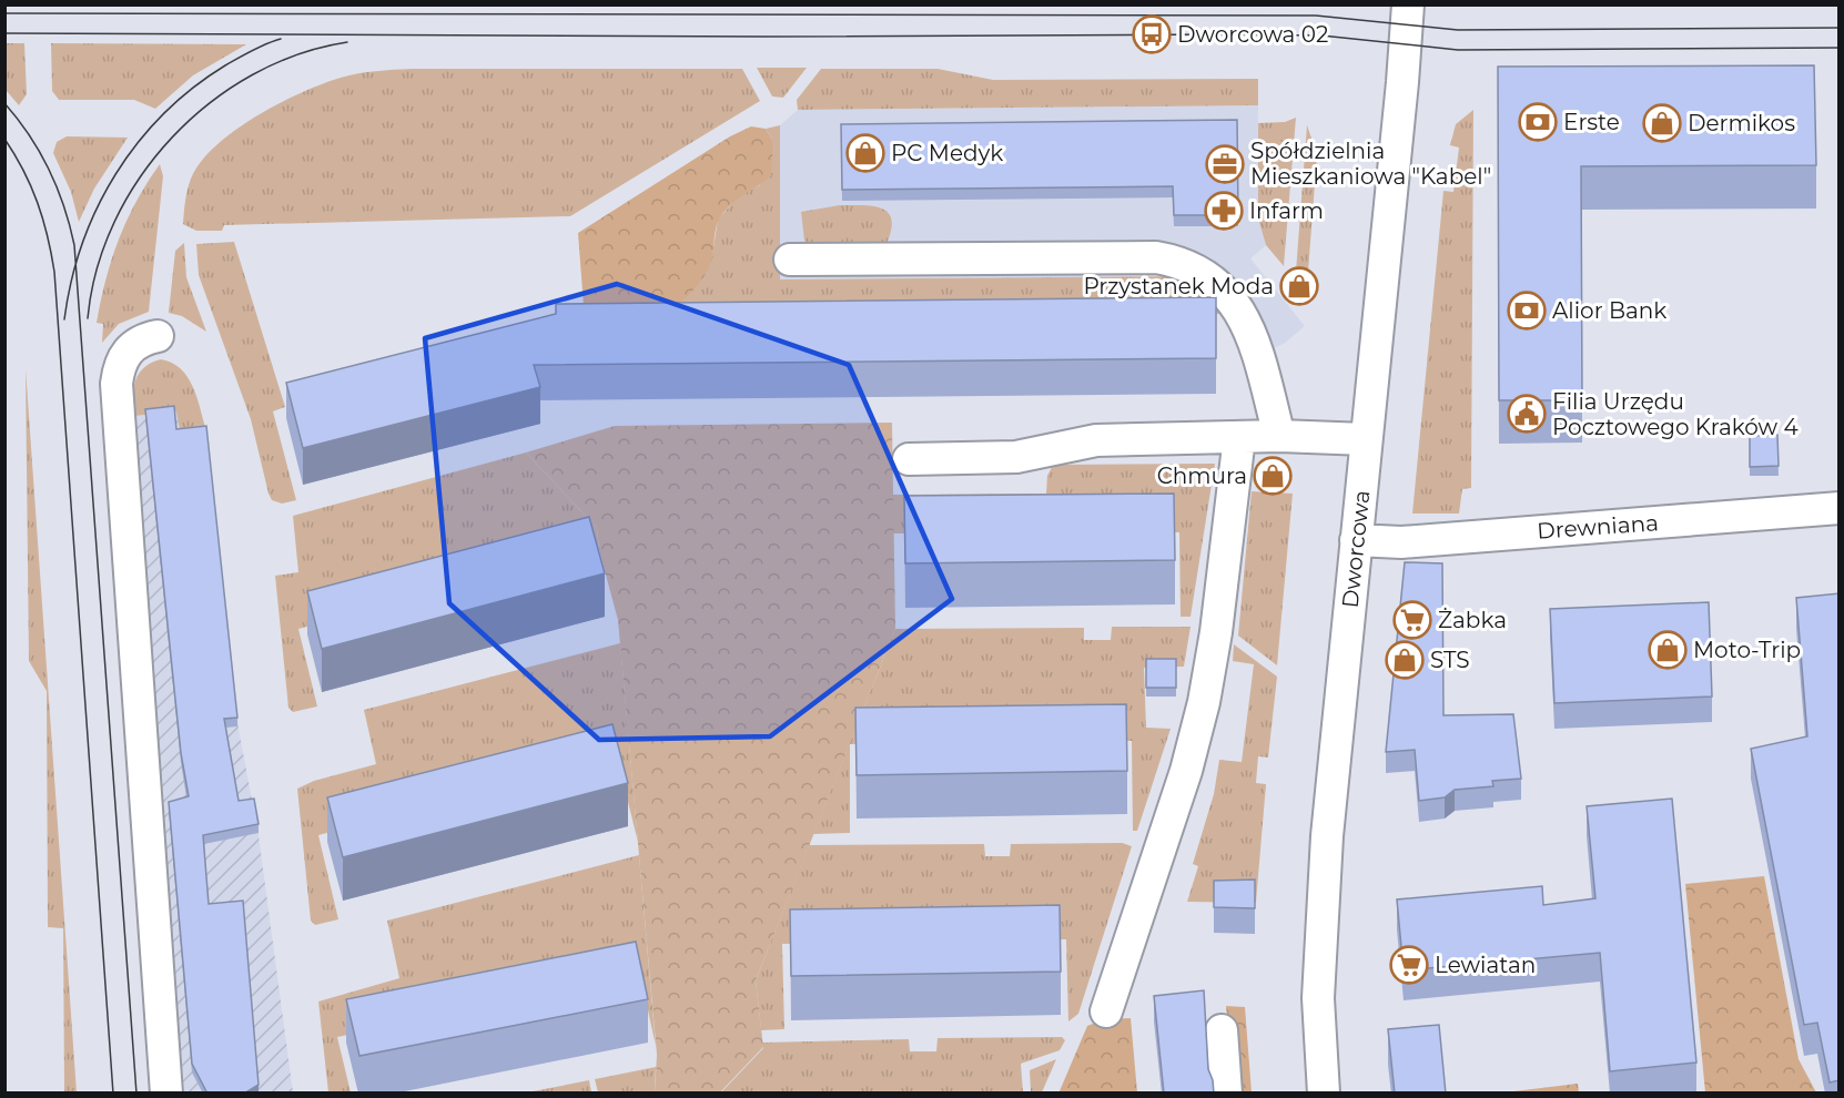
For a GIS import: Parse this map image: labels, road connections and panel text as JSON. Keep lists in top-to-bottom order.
{
  "streets": {
    "street": ["Drewniana", "Dworcowa"]
  },
  "crossings": [
    ["Drewniana", "Dworcowa"]
  ],
  "places": {
    "bus stop": ["Dworcowa 02"],
    "bank": ["Erste", "Alior Bank"],
    "shop": [
      "Dermikos",
      "PC Medyk",
      "Przystanek Moda",
      "Chmura",
      "Moto-Trip",
      "STS"
    ],
    "office": ["Spółdzielnia Mieszkaniowa \"Kabel\""],
    "pharmacy": ["Infarm"],
    "public building": ["Filia Urzędu Pocztowego Kraków 4"],
    "supermarket": ["Żabka", "Lewiatan"]
  }
}
